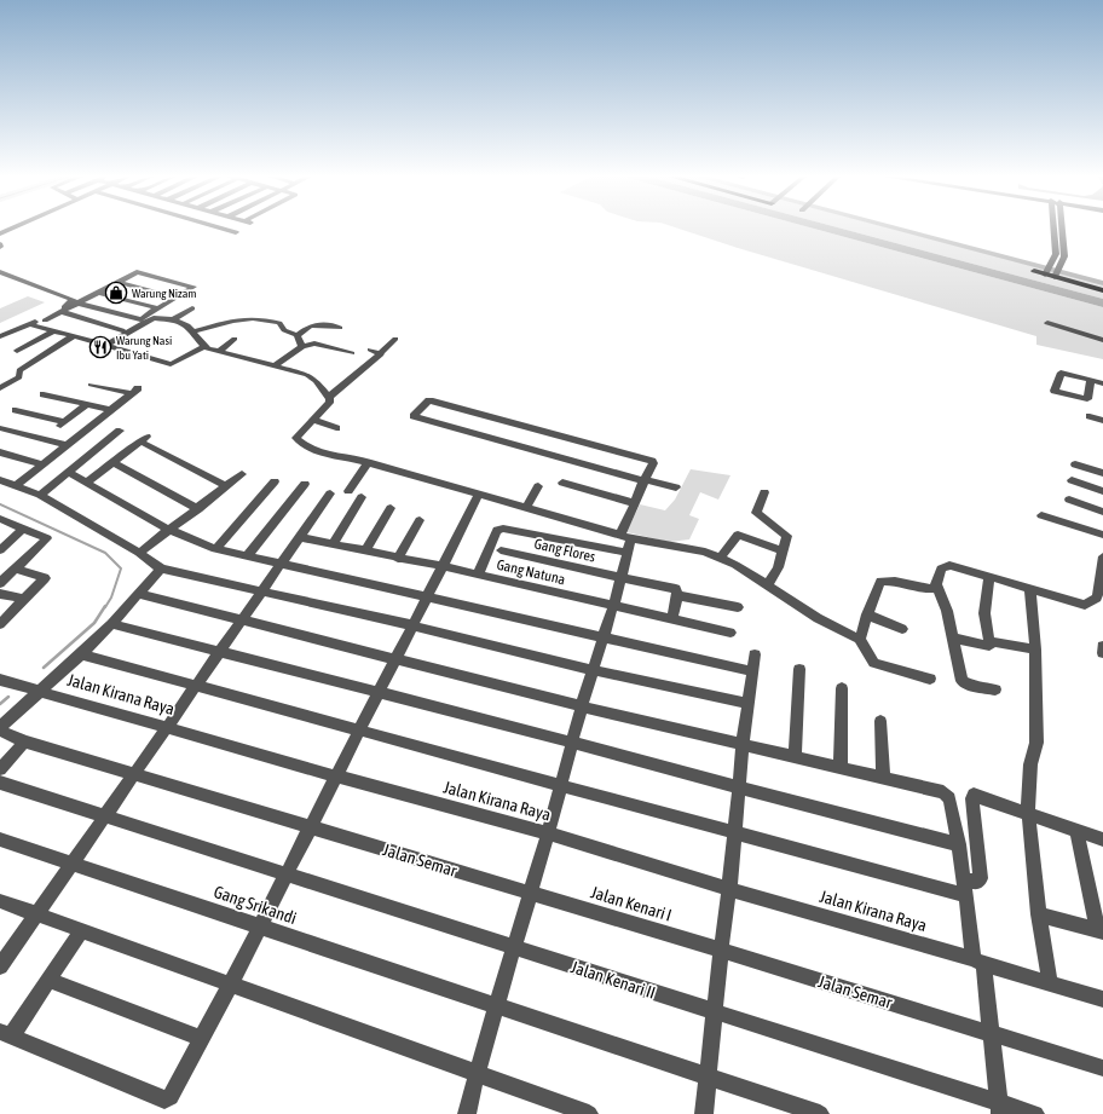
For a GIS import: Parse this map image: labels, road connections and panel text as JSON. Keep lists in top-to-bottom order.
{
  "streets": {
    "street": [
      "Gang Flores",
      "Gang Natuna",
      "Jalan Kirana Raya",
      "Jalan Semar",
      "Jalan Kenari I",
      "Gang Srikandi",
      "Jalan Kenari II"
    ]
  },
  "crossings": [
    ["Jalan Semar", "Jalan Kenari I"]
  ],
  "places": {
    "shop": ["Warung Nizam"],
    "restaurant": ["Warung Nasi Ibu Yati"]
  }
}
